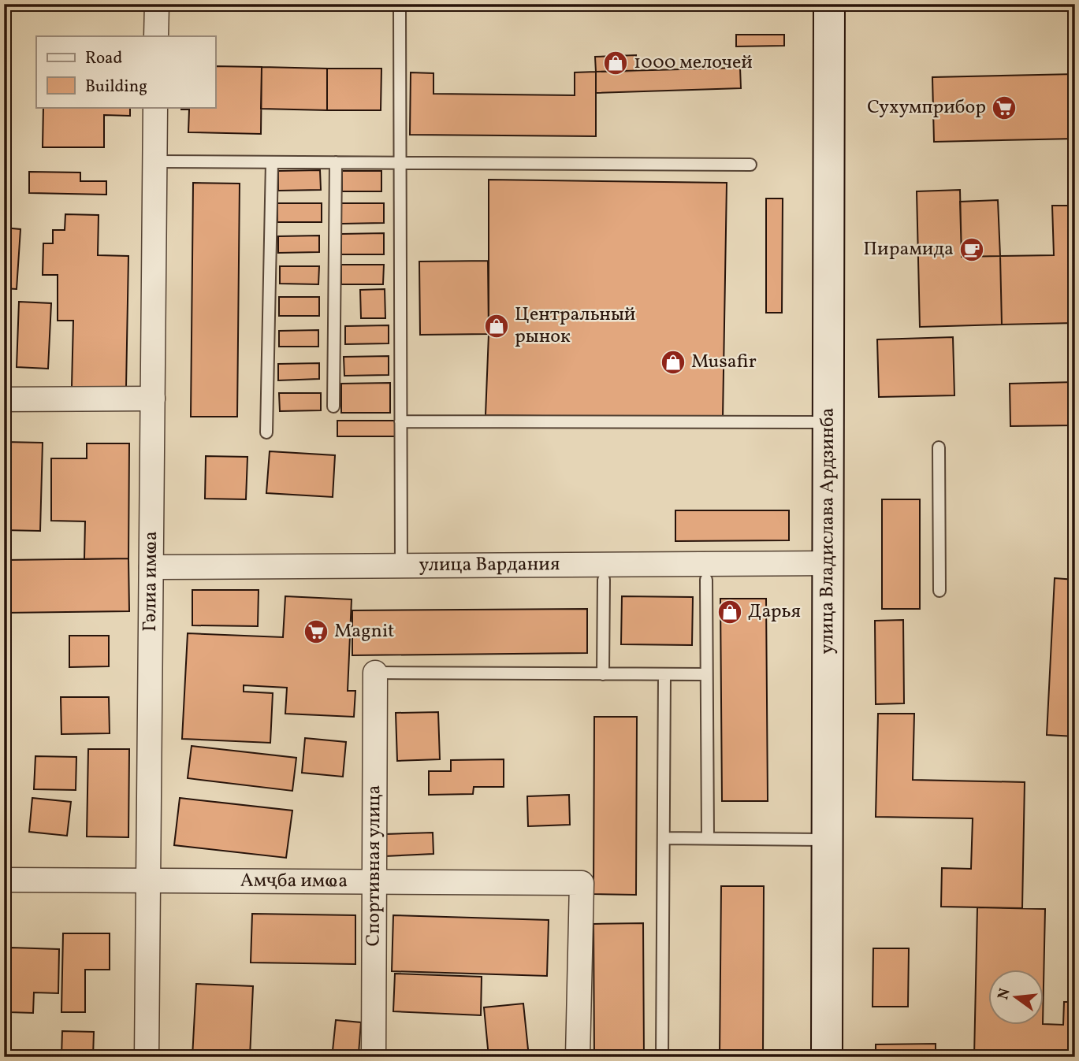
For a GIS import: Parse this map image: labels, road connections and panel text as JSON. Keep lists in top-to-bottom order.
{
  "streets": {
    "main road": ["улица Владислава Ардзинба"],
    "street": [
      "улица Вардания",
      "Гәлиа имҩа",
      "Спортивная улица",
      "Амҷба имҩа"
    ]
  },
  "crossings": [
    ["улица Владислава Ардзинба", "улица Вардания"],
    ["улица Вардания", "Гәлиа имҩа"],
    ["Гәлиа имҩа", "Амҷба имҩа"],
    ["Спортивная улица", "Амҷба имҩа"]
  ],
  "places": {
    "shop": [
      "1000 мелочей",
      "Центральный рынок",
      "Musafir",
      "Дарья"
    ],
    "supermarket": ["Сухумприбор", "Magnit"],
    "cafe": ["Пирамида"]
  },
  "legend": ["Road", "Building"],
  "north": "left"
}
